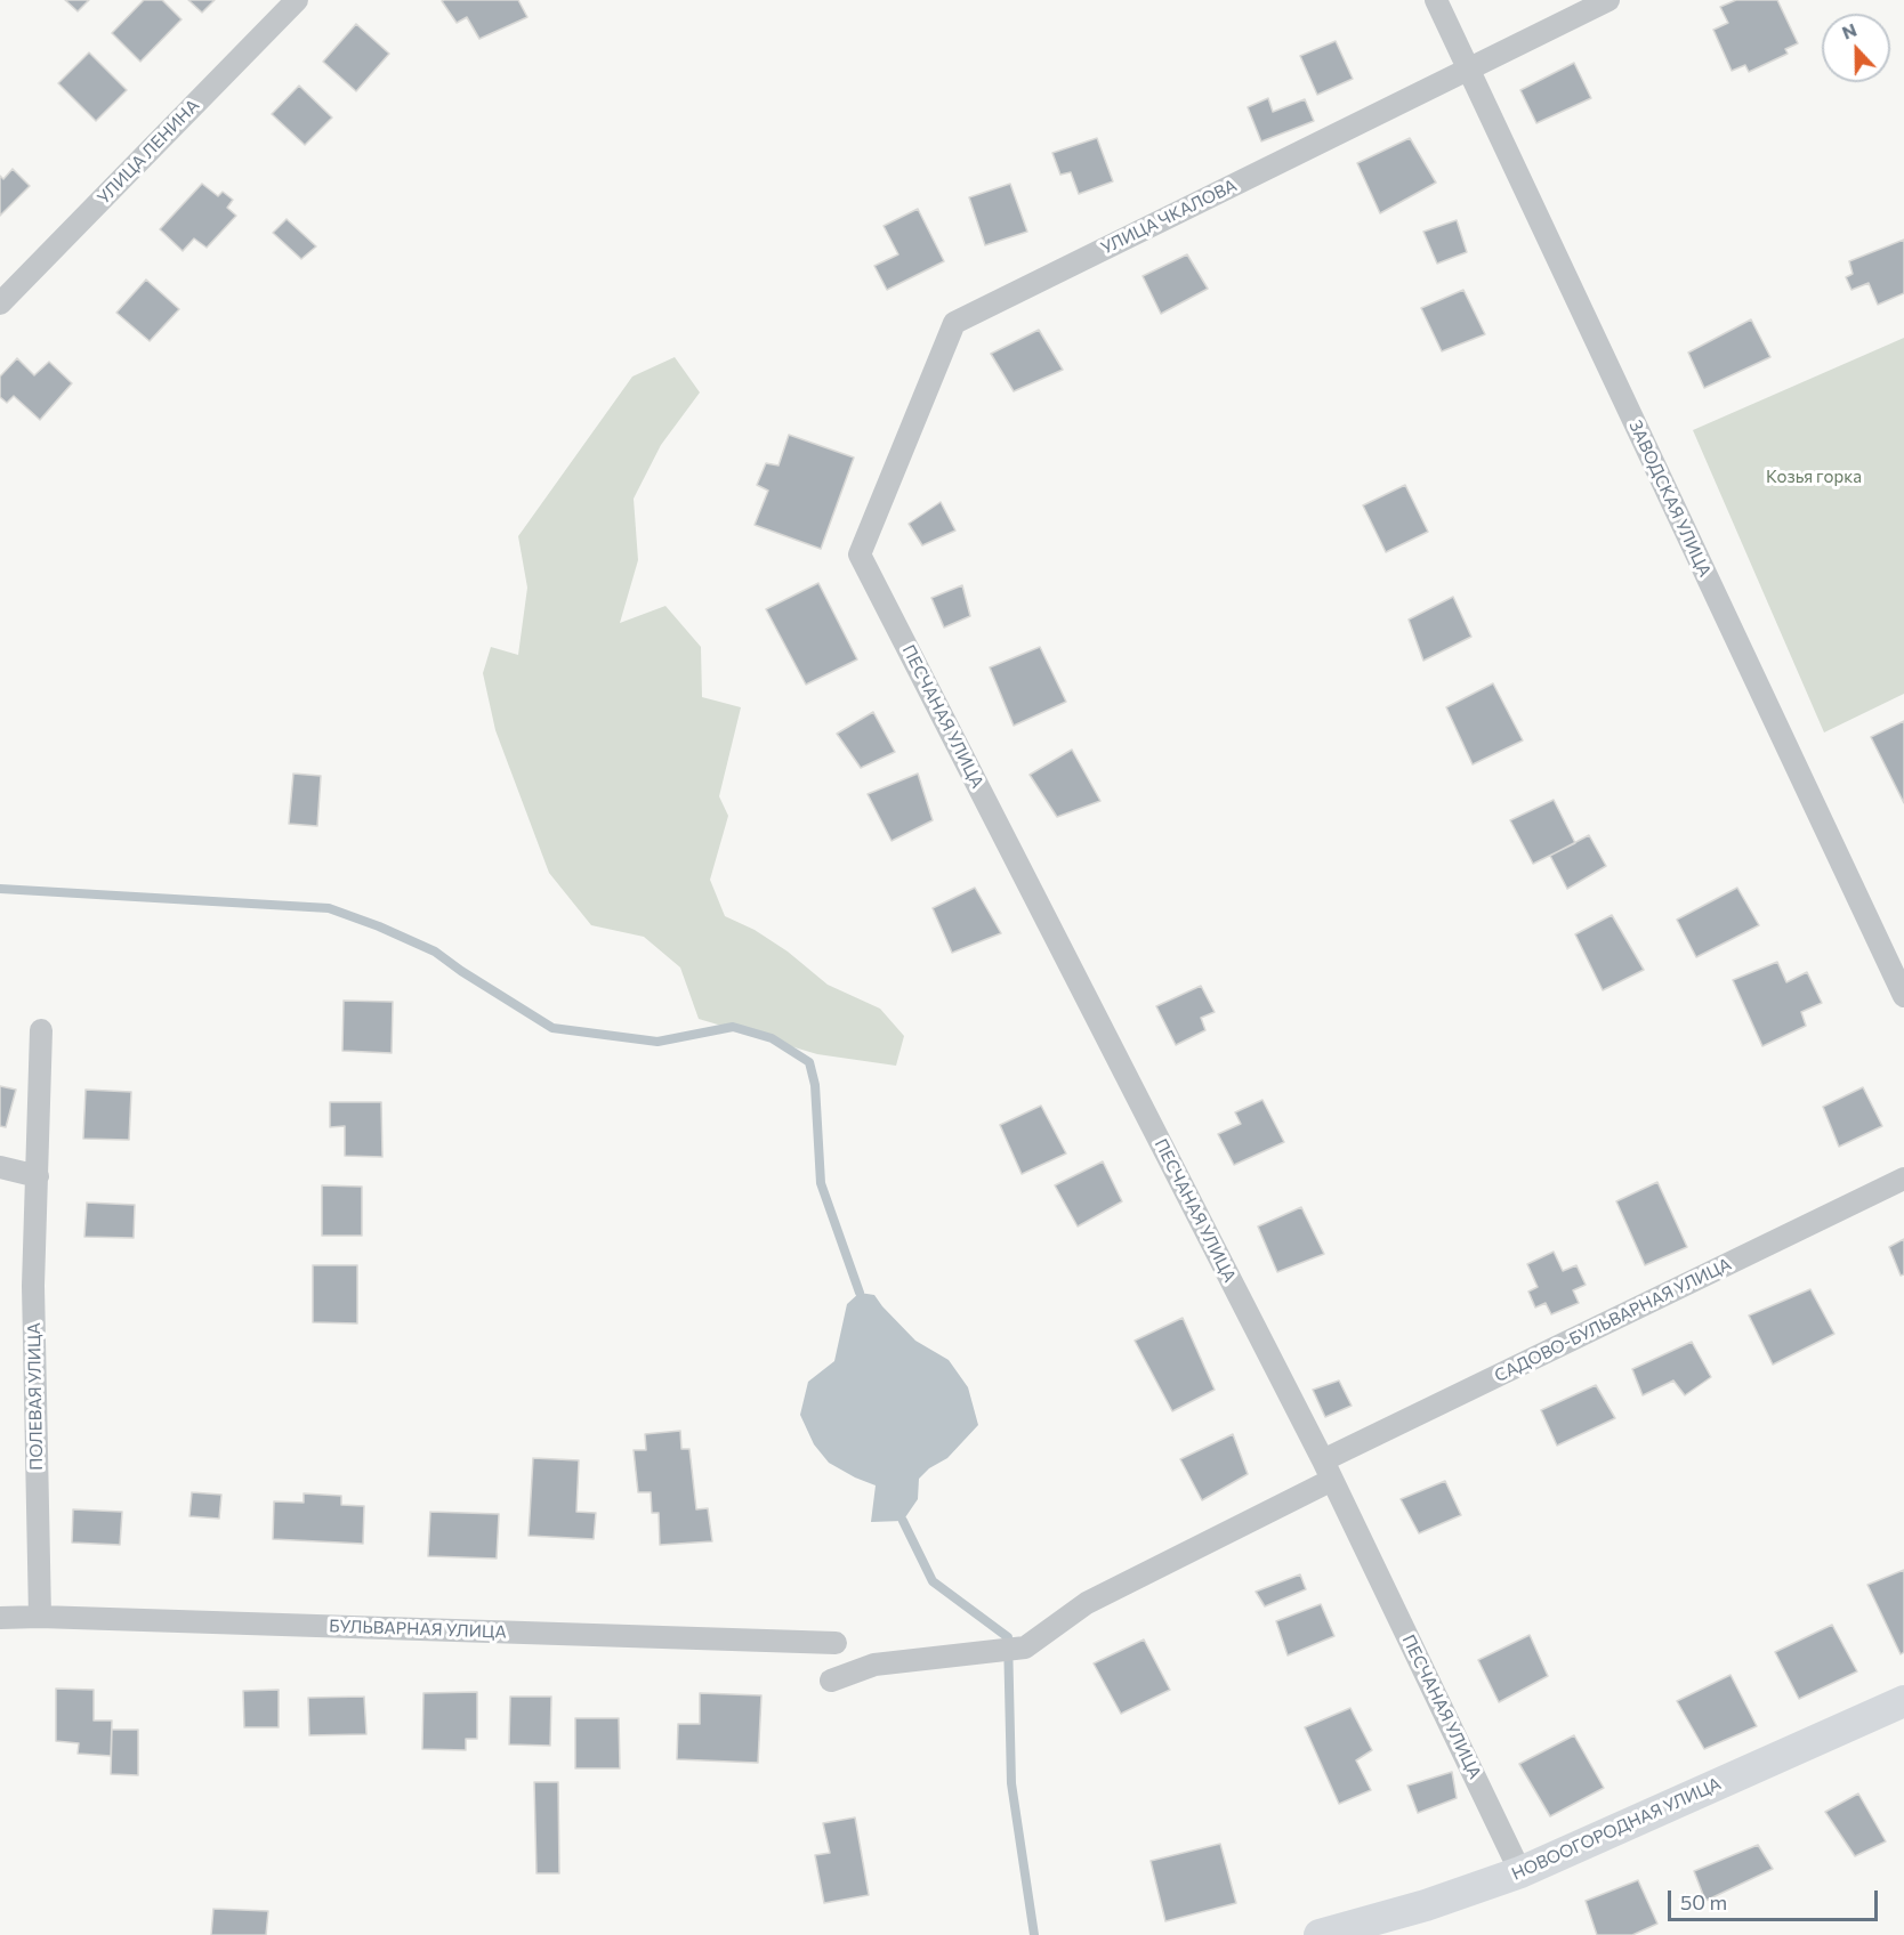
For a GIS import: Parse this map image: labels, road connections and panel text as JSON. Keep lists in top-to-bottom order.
{
  "streets": {
    "street": [
      "УЛИЦА ЛЕНИНА",
      "УЛИЦА ЧКАЛОВА",
      "ЗАВОДСКАЯ УЛИЦА",
      "ПЕСЧАНАЯ УЛИЦА",
      "САДОВО-БУЛЬВАРНАЯ УЛИЦА",
      "ПОЛЕВАЯ УЛИЦА",
      "БУЛЬВАРНАЯ УЛИЦА",
      "НОВООГОРОДНАЯ УЛИЦА"
    ]
  },
  "crossings": [
    ["УЛИЦА ЧКАЛОВА", "ЗАВОДСКАЯ УЛИЦА"],
    ["УЛИЦА ЧКАЛОВА", "ПЕСЧАНАЯ УЛИЦА"],
    ["ПЕСЧАНАЯ УЛИЦА", "САДОВО-БУЛЬВАРНАЯ УЛИЦА"],
    ["ПЕСЧАНАЯ УЛИЦА", "НОВООГОРОДНАЯ УЛИЦА"],
    ["ПОЛЕВАЯ УЛИЦА", "БУЛЬВАРНАЯ УЛИЦА"]
  ],
  "parks": ["Козья горка"],
  "scale_bar": "50 m",
  "north": "top"
}
